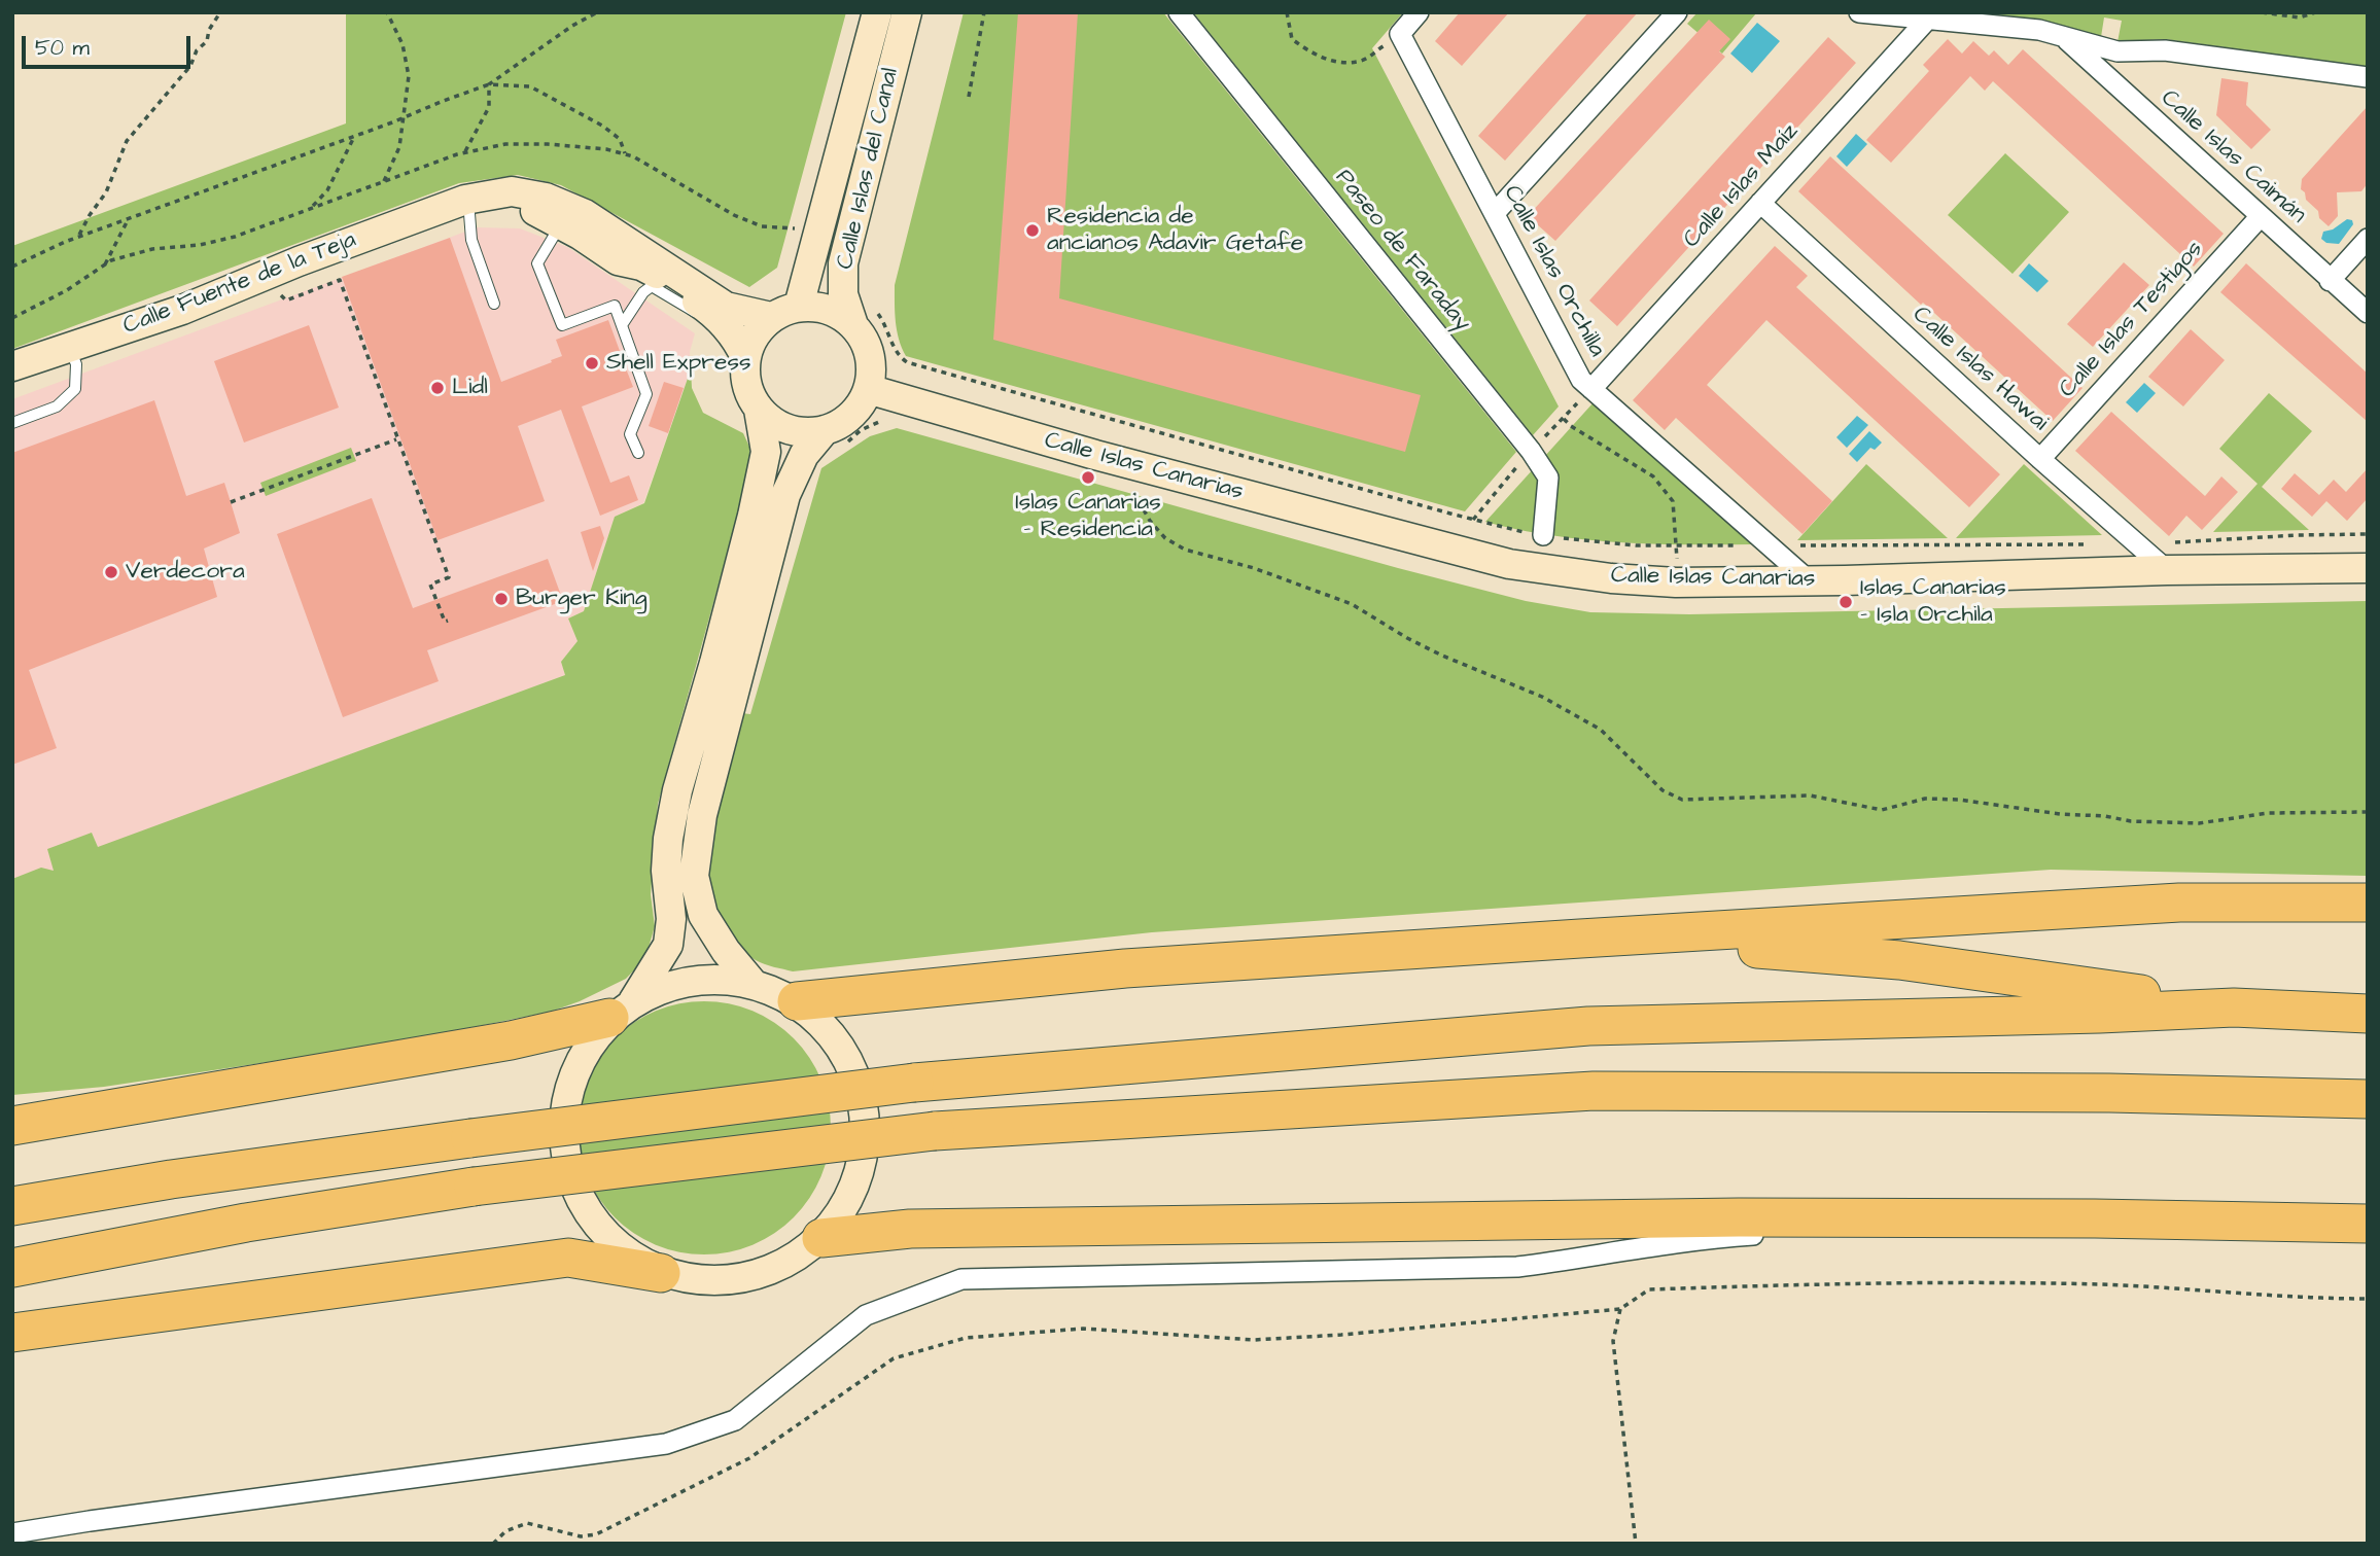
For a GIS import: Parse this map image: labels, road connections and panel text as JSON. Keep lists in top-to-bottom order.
{
  "streets": {
    "street": [
      "Calle Islas Caimán",
      "Calle Islas del Canal",
      "Calle Islas Maíz",
      "Paseo de Faraday",
      "Calle Islas Orchilla",
      "Calle Fuente de la Teja",
      "Calle Islas Testigos",
      "Calle Islas Hawai",
      "Calle Islas Canarias"
    ]
  },
  "crossings": [
    ["Calle Islas Caimán", "Calle Islas Testigos"],
    ["Calle Islas del Canal", "Calle Fuente de la Teja"],
    ["Calle Islas del Canal", "Calle Islas Canarias"],
    ["Calle Islas Maíz", "Calle Islas Orchilla"],
    ["Calle Islas Maíz", "Calle Islas Hawai"],
    ["Calle Islas Orchilla", "Calle Islas Canarias"],
    ["Calle Fuente de la Teja", "Calle Islas Canarias"],
    ["Calle Islas Testigos", "Calle Islas Hawai"],
    ["Calle Islas Hawai", "Calle Islas Canarias"]
  ],
  "places": [
    "Residencia de ancianos Adavir Getafe",
    "Shell Express",
    "Lidl",
    "Islas Canarias - Residencia",
    "Verdecora",
    "Burger King",
    "Islas Canarias - Isla Orchila"
  ],
  "scale_bar": "50 m"
}
